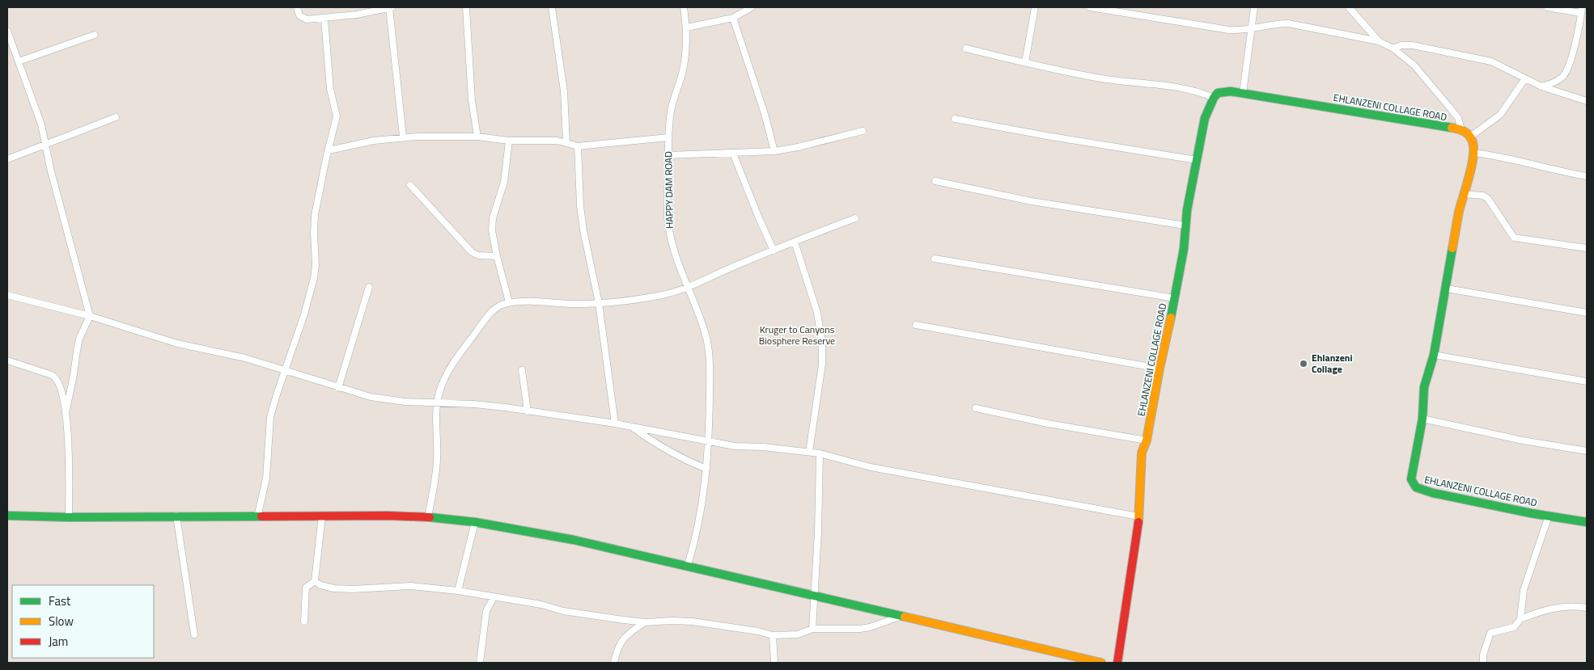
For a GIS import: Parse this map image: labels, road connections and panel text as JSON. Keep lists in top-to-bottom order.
{
  "streets": {
    "street": ["EHLANZENI COLLAGE ROAD", "HAPPY DAM ROAD"]
  },
  "parks": ["Kruger to Canyons Biosphere Reserve"],
  "places": ["Ehlanzeni Collage"],
  "legend": ["Fast", "Slow", "Jam"]
}
